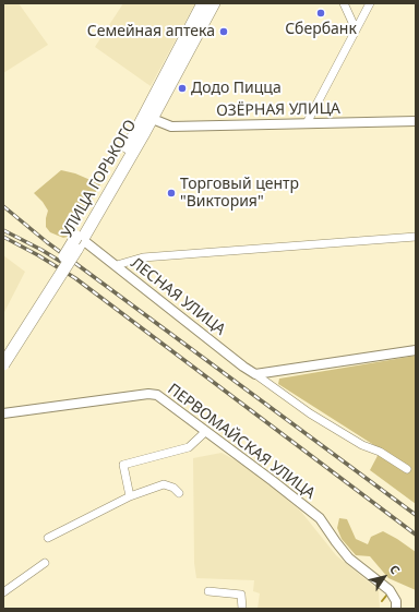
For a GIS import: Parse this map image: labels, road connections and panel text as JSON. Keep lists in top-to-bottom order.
{
  "streets": {
    "main road": ["УЛИЦА ГОРЬКОГО"],
    "street": ["ОЗЁРНАЯ УЛИЦА", "ЛЕСНАЯ УЛИЦА", "ПЕРВОМАЙСКАЯ УЛИЦА"]
  },
  "crossings": [
    ["ОЗЁРНАЯ УЛИЦА", "УЛИЦА ГОРЬКОГО"],
    ["УЛИЦА ГОРЬКОГО", "ЛЕСНАЯ УЛИЦА"]
  ],
  "places": [
    "Сбербанк",
    "Семейная аптека",
    "Додо Пицца",
    "Торговый центр \"Виктория\""
  ],
  "north": "top right"
}
